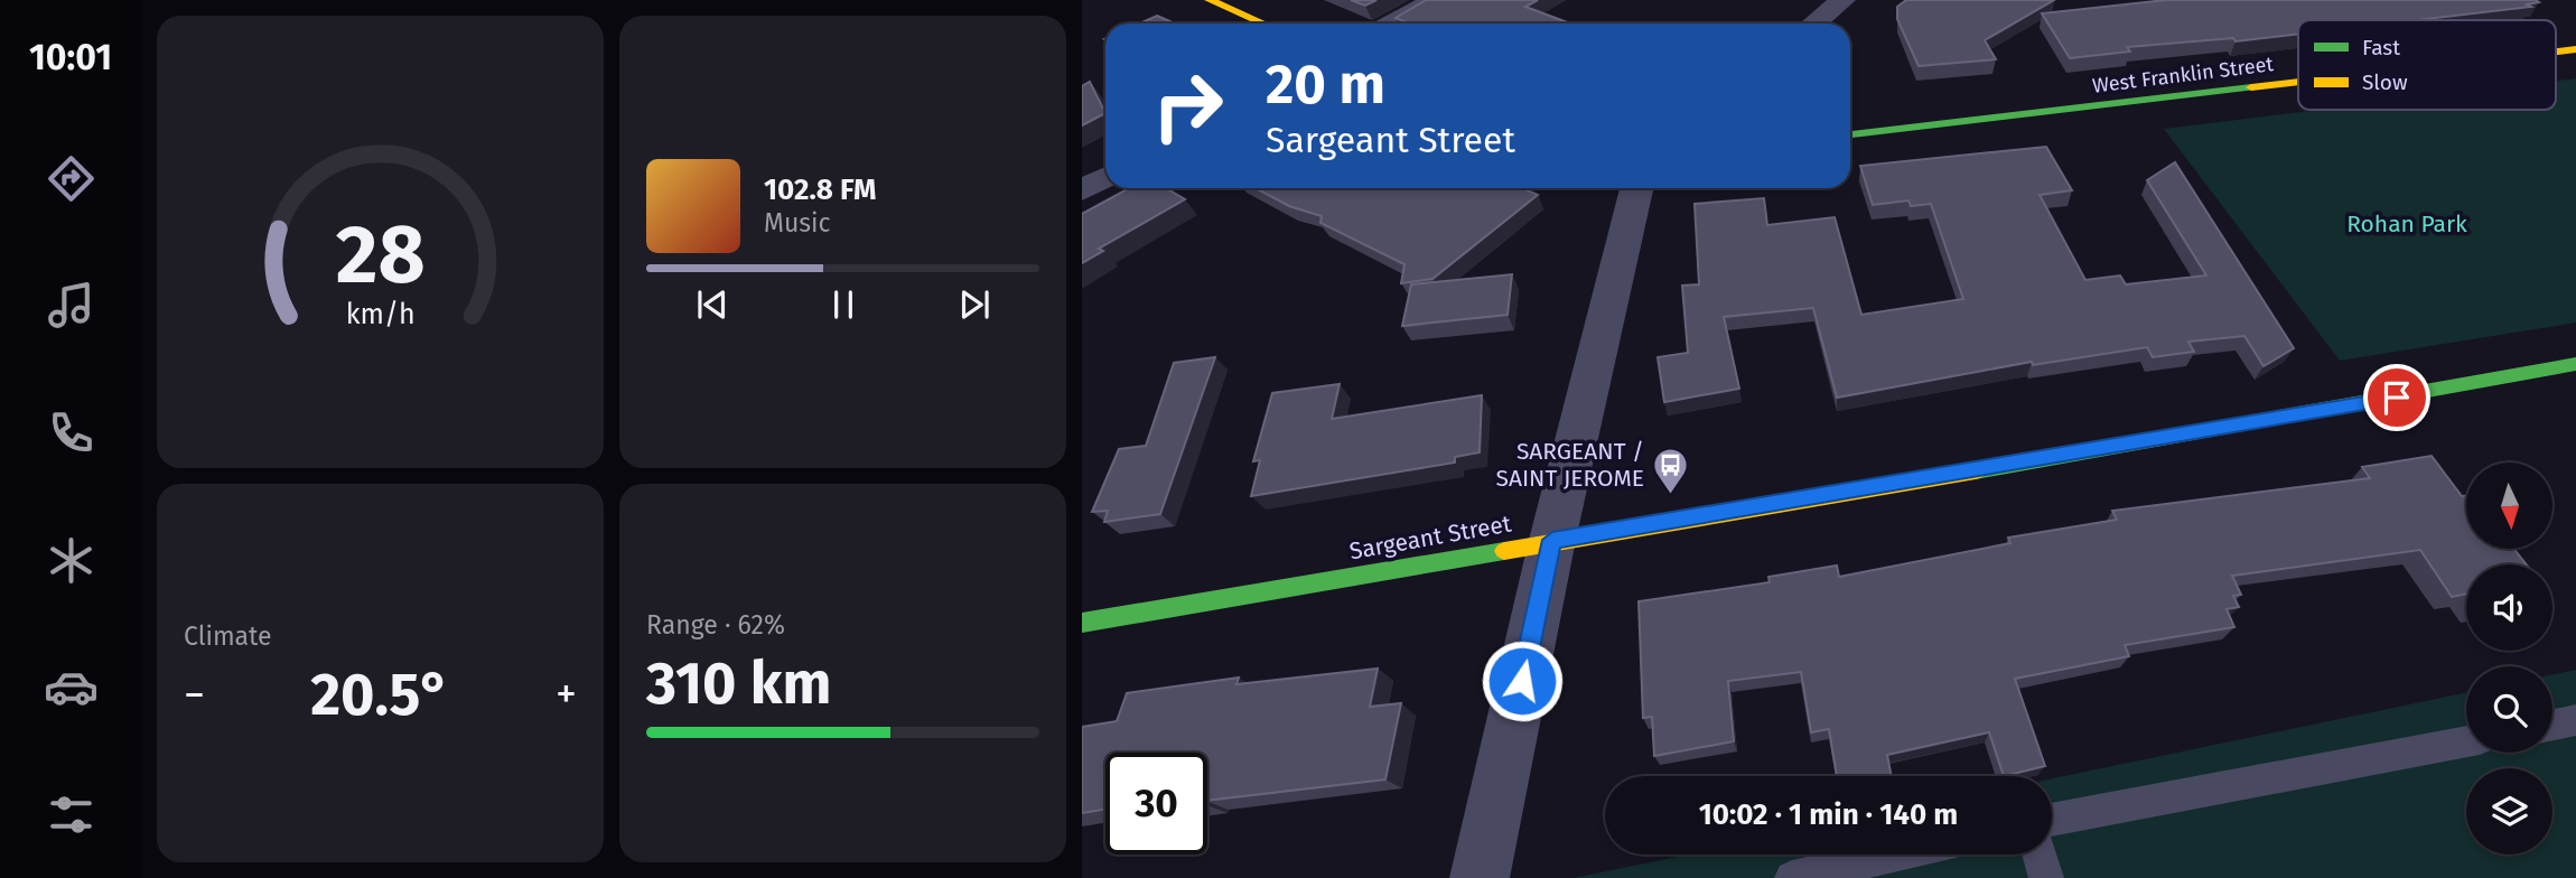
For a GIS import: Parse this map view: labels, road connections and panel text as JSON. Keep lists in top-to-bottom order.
{
  "streets": {
    "street": ["West Franklin Street", "Sargeant Street"]
  },
  "parks": ["Rohan Park"],
  "places": {
    "bus stop": ["SARGEANT / SAINT JEROME"]
  },
  "legend": ["Fast", "Slow"],
  "north": "bottom",
  "page": {
    "tabs": "10:01",
    "turn": ["20 m", "Sargeant Street"],
    "song": ["102.8 FM", "Music"],
    "tile": [
      "Climate",
      ["Range · 62%", "310 km"]
    ],
    "heat": ["−", "20.5°", "+"],
    "limit": "30",
    "trip": "10:02 · 1 min · 140 m",
    "gauge": ["28", "km/h"]
  }
}
